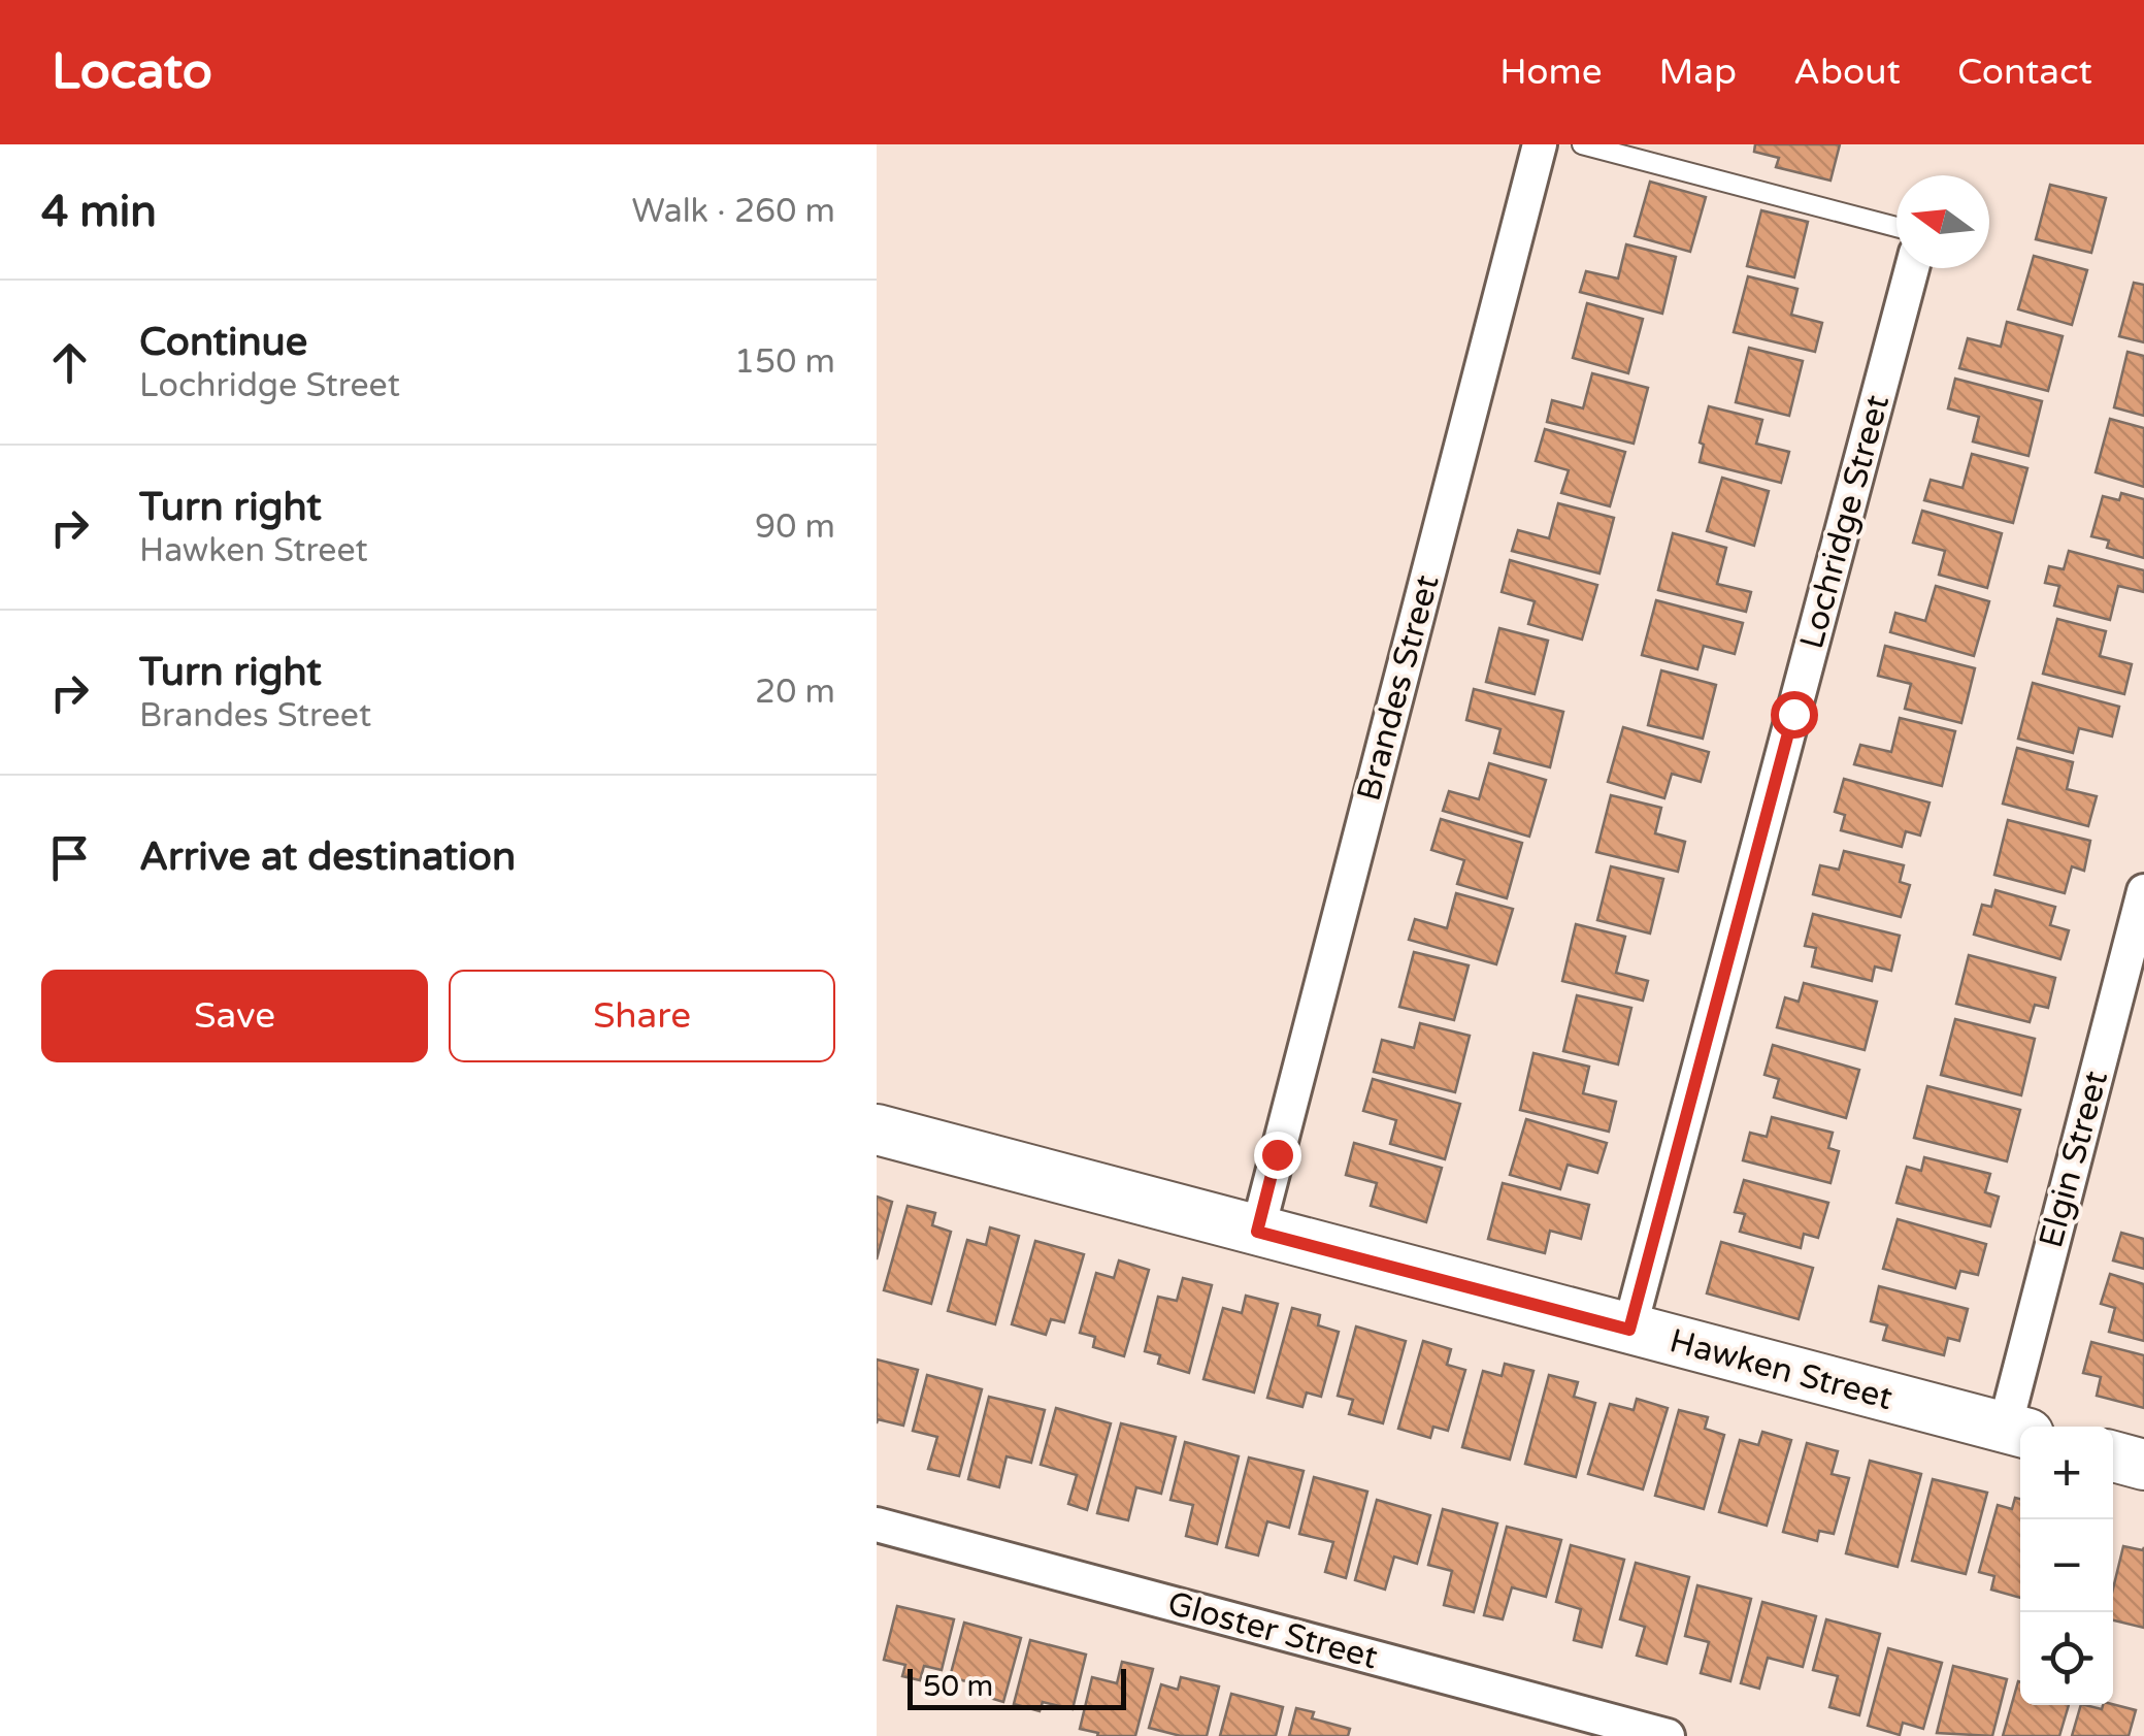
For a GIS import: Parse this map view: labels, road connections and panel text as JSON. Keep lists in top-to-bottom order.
{
  "streets": {
    "street": [
      "Lochridge Street",
      "Brandes Street",
      "Elgin Street",
      "Hawken Street",
      "Gloster Street"
    ]
  },
  "crossings": [
    ["Lochridge Street", "Hawken Street"],
    ["Brandes Street", "Hawken Street"],
    ["Elgin Street", "Hawken Street"]
  ],
  "scale_bar": "50 m",
  "north": "left",
  "page": {
    "header": "Locato",
    "nav": [
      "Home",
      "Map",
      "About",
      "Contact"
    ],
    "heading": ["4 min", "Walk · 260 m"],
    "list": [
      ["Continue", "Lochridge Street", "150 m"],
      ["Turn right", "Hawken Street", "90 m"],
      ["Turn right", "Brandes Street", "20 m"],
      "Arrive at destination"
    ],
    "buttons": ["Save", "Share"],
    "map_buttons": ["+", "−"],
    "scale": "50 m"
  }
}
